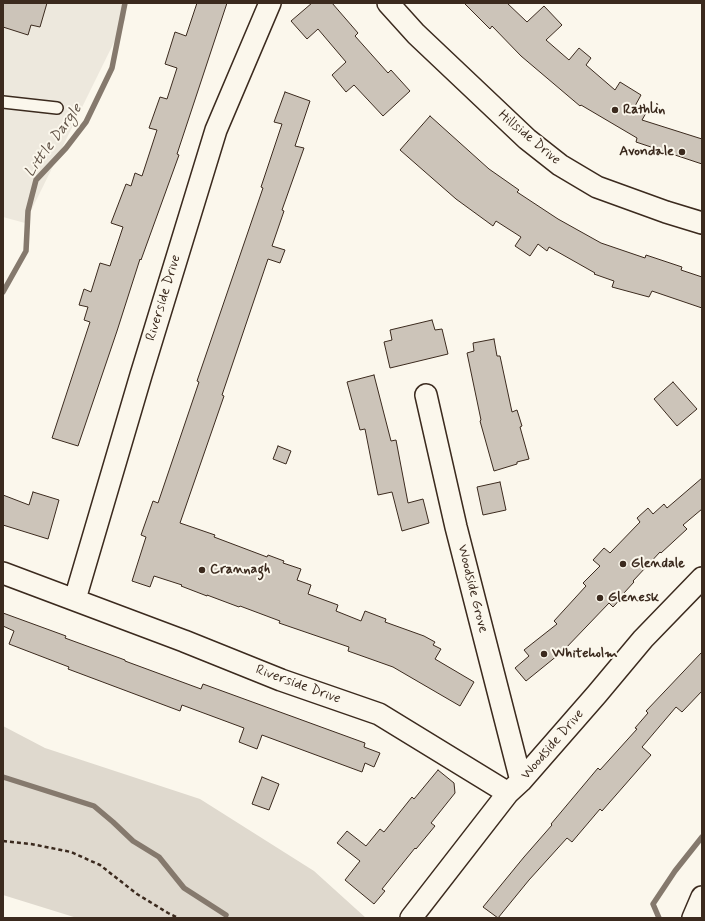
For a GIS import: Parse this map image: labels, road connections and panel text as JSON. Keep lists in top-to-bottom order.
{
  "streets": {
    "street": [
      "Hillside Drive",
      "Riverside Drive",
      "Woodside Grove",
      "Woodside Drive"
    ]
  },
  "crossings": [
    ["Riverside Drive", "Woodside Grove"],
    ["Riverside Drive", "Woodside Drive"],
    ["Woodside Grove", "Woodside Drive"]
  ],
  "water": ["Little Dargle"],
  "places": [
    "Rathlin",
    "Avondale",
    "Glendale",
    "Crannagh",
    "Glenesk",
    "Whiteholm"
  ]
}
